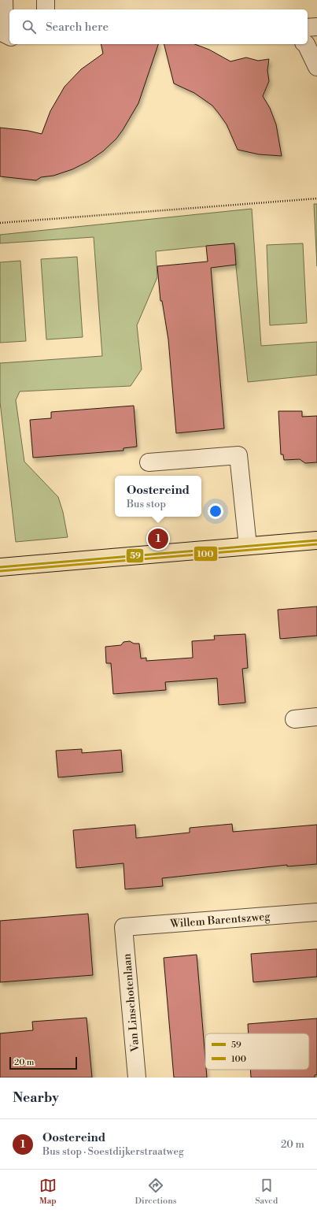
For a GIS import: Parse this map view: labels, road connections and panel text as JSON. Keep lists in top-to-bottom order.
{
  "streets": {
    "street": ["Willem Barentszweg", "Van Linschotenlaan"]
  },
  "crossings": [
    ["Willem Barentszweg", "Van Linschotenlaan"]
  ],
  "lines": ["transit line 59", "transit line 100"],
  "legend": ["59", "100"],
  "scale_bar": "20 m",
  "page": {
    "search": "Search here",
    "popup": ["Oostereind", "Bus stop"],
    "pins": "1",
    "scale": "20 m",
    "heading": "Nearby",
    "list": [
      {
        "mark": "1",
        "name": "Oostereind",
        "note": "Bus stop · Soestdijkerstraatweg",
        "value": "20 m"
      }
    ],
    "nav": ["Map", "Directions", "Saved"]
  }
}
